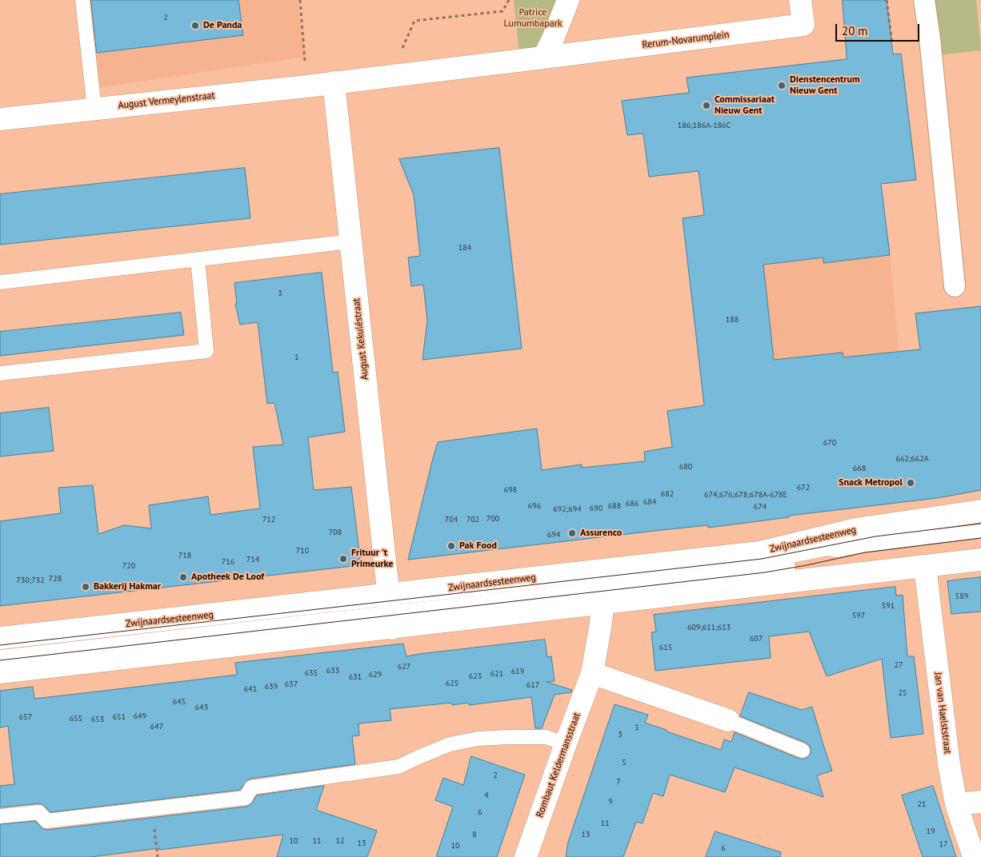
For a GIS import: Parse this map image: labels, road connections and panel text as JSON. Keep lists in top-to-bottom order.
{
  "streets": {
    "street": [
      "Rerum-Novarumplein",
      "August Vermeylenstraat",
      "August Kekuléstraat",
      "Zwijnaardsesteenweg",
      "Jan van Haelststraat",
      "Rombaut Keldermansstraat"
    ]
  },
  "crossings": [
    ["Rerum-Novarumplein", "August Vermeylenstraat"],
    ["Rerum-Novarumplein", "August Kekuléstraat"],
    ["August Vermeylenstraat", "August Kekuléstraat"],
    ["August Kekuléstraat", "Zwijnaardsesteenweg"]
  ],
  "parks": ["Patrice Lumumbapark"],
  "places": [
    "De Panda",
    "Dienstencentrum Nieuw Gent",
    "Commissariaat Nieuw Gent",
    "Snack Metropol",
    "Assurenco",
    "Pak Food",
    "Frituur 't Primeurke",
    "Apotheek De Loof",
    "Bakkerij Hakmar"
  ],
  "house_numbers": [
    "2",
    "186;186A-186C",
    "184",
    "3",
    "188",
    "1",
    "670",
    "662;662A",
    "680",
    "668",
    "672",
    "698",
    "682",
    "674;676;678;678A-678E",
    "684",
    "686",
    "696",
    "688",
    "674",
    "690",
    "692;694",
    "700",
    "712",
    "704",
    "702",
    "708",
    "694",
    "710",
    "718",
    "714",
    "716",
    "720",
    "728",
    "730;732",
    "589",
    "591",
    "597",
    "609;611;613",
    "607",
    "615",
    "27",
    "627",
    "633",
    "619",
    "635",
    "621",
    "629",
    "623",
    "631",
    "625",
    "637",
    "617",
    "639",
    "641",
    "25",
    "645",
    "643",
    "649",
    "657",
    "651",
    "655",
    "653",
    "647",
    "1",
    "3",
    "5",
    "2",
    "7",
    "4",
    "9",
    "21",
    "6",
    "11",
    "19",
    "8",
    "13",
    "10",
    "11",
    "12",
    "13",
    "17",
    "10",
    "6"
  ],
  "scale_bar": "20 m"
}
